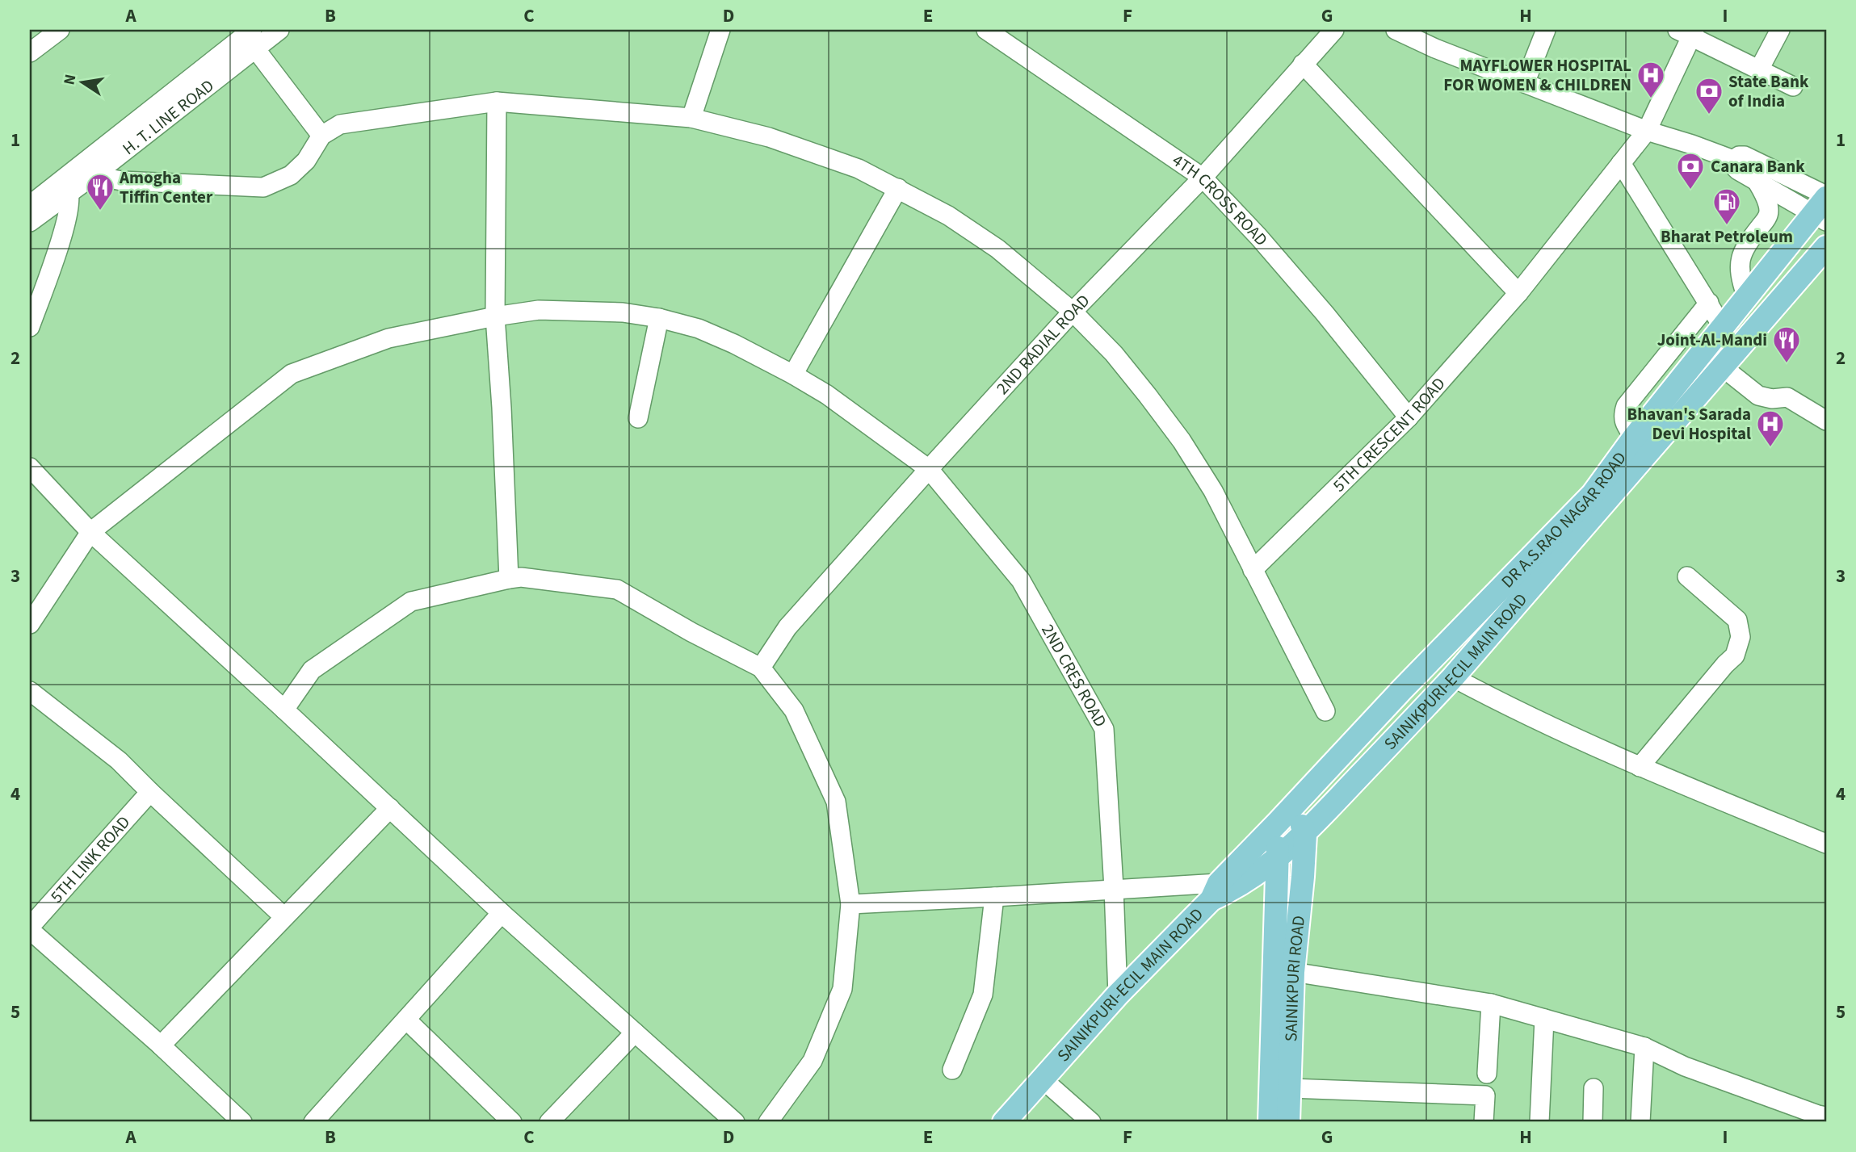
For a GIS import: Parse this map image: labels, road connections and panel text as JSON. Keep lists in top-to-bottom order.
{
  "streets": {
    "main road": ["DR A.S.RAO NAGAR ROAD", "SAINIKPURI-ECIL MAIN ROAD", "SAINIKPURI ROAD"],
    "street": [
      "H. T. LINE ROAD",
      "4TH CROSS ROAD",
      "2ND RADIAL ROAD",
      "5TH CRESCENT ROAD",
      "2ND CRES ROAD",
      "5TH LINK ROAD"
    ]
  },
  "crossings": [
    ["4TH CROSS ROAD", "2ND RADIAL ROAD"],
    ["4TH CROSS ROAD", "5TH CRESCENT ROAD"],
    ["2ND RADIAL ROAD", "2ND CRES ROAD"],
    ["DR A.S.RAO NAGAR ROAD", "SAINIKPURI-ECIL MAIN ROAD"],
    ["DR A.S.RAO NAGAR ROAD", "SAINIKPURI ROAD"],
    ["SAINIKPURI-ECIL MAIN ROAD", "2ND CRES ROAD"],
    ["SAINIKPURI-ECIL MAIN ROAD", "SAINIKPURI ROAD"]
  ],
  "places": {
    "hospital": ["MAYFLOWER HOSPITAL FOR WOMEN & CHILDREN", "Bhavan's Sarada Devi Hospital"],
    "bank": ["State Bank of India", "Canara Bank"],
    "restaurant": ["Amogha Tiffin Center", "Joint-Al-Mandi"],
    "fuel station": ["Bharat Petroleum"]
  },
  "north": "left",
  "grid": {
    "columns": [
      "A",
      "B",
      "C",
      "D",
      "E",
      "F",
      "G",
      "H",
      "I"
    ],
    "rows": [
      "1",
      "2",
      "3",
      "4",
      "5"
    ]
  }
}
